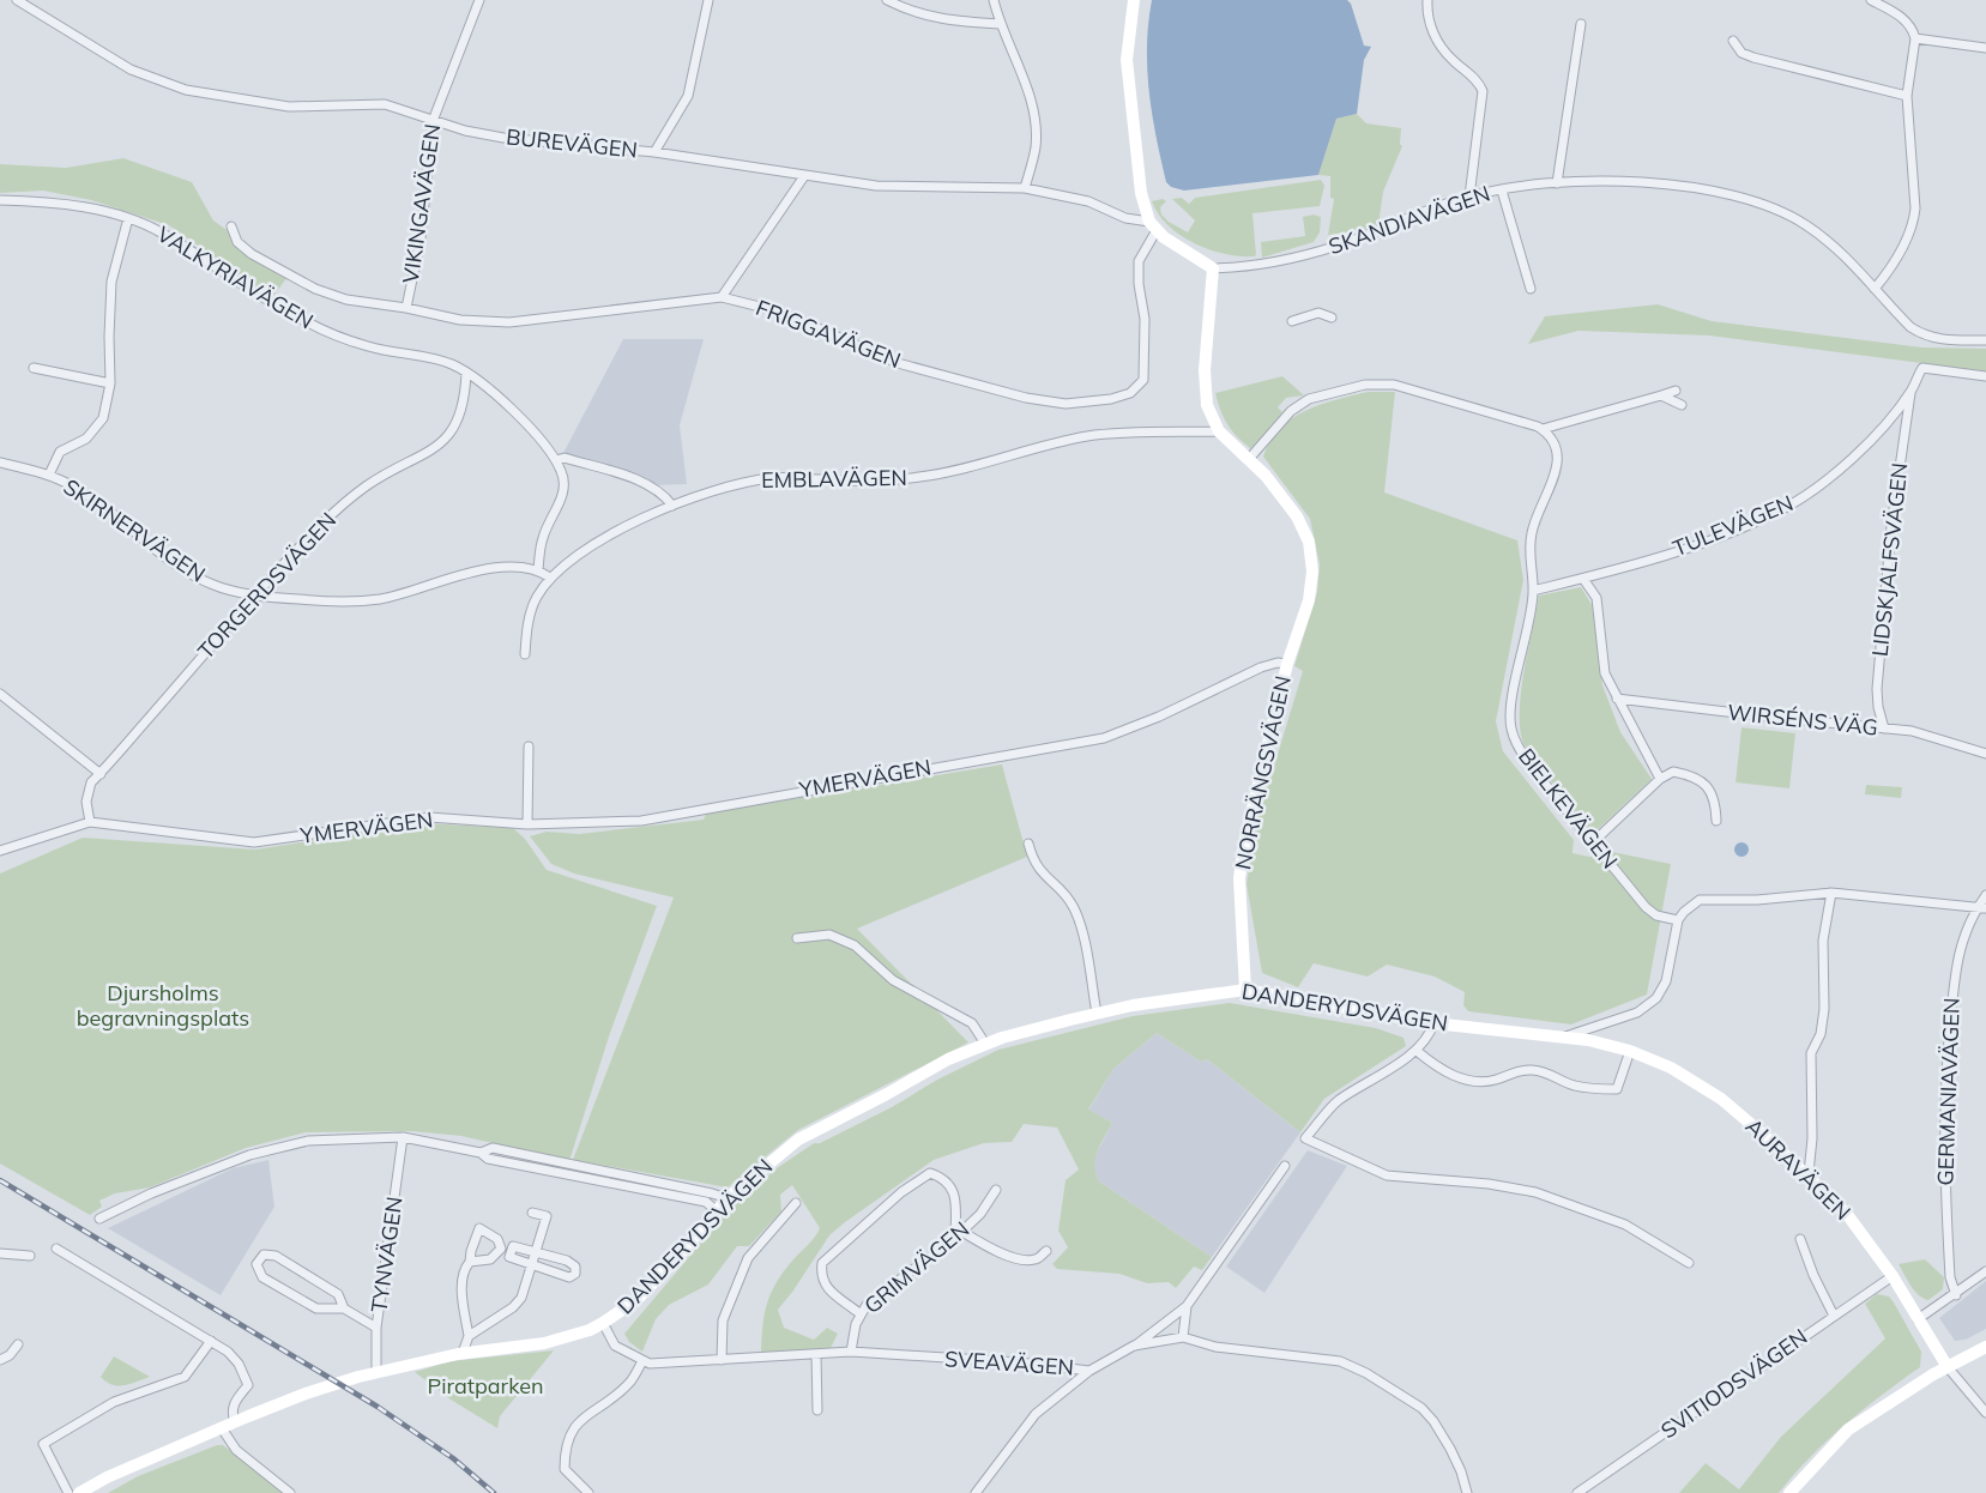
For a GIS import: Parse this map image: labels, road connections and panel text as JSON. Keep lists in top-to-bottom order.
{
  "streets": {
    "street": [
      "BUREVÄGEN",
      "VIKINGAVÄGEN",
      "SKANDIAVÄGEN",
      "VALKYRIAVÄGEN",
      "FRIGGAVÄGEN",
      "EMBLAVÄGEN",
      "TULEVÄGEN",
      "SKIRNERVÄGEN",
      "LIDSKJALFSVÄGEN",
      "TORGERDSVÄGEN",
      "WIRSÉNS VÄG",
      "NORRÄNGSVÄGEN",
      "YMERVÄGEN",
      "BIELKEVÄGEN",
      "DANDERYDSVÄGEN",
      "GERMANIAVÄGEN",
      "AURAVÄGEN",
      "TYNVÄGEN",
      "GRIMVÄGEN",
      "SVEAVÄGEN",
      "SVITIODSVÄGEN"
    ]
  },
  "crossings": [
    ["BUREVÄGEN", "VIKINGAVÄGEN"],
    ["BUREVÄGEN", "FRIGGAVÄGEN"],
    ["VIKINGAVÄGEN", "FRIGGAVÄGEN"],
    ["VALKYRIAVÄGEN", "TORGERDSVÄGEN"],
    ["TULEVÄGEN", "LIDSKJALFSVÄGEN"],
    ["TULEVÄGEN", "BIELKEVÄGEN"],
    ["SKIRNERVÄGEN", "TORGERDSVÄGEN"],
    ["LIDSKJALFSVÄGEN", "WIRSÉNS VÄG"],
    ["TORGERDSVÄGEN", "YMERVÄGEN"],
    ["NORRÄNGSVÄGEN", "YMERVÄGEN"],
    ["NORRÄNGSVÄGEN", "DANDERYDSVÄGEN"],
    ["DANDERYDSVÄGEN", "AURAVÄGEN"],
    ["DANDERYDSVÄGEN", "TYNVÄGEN"],
    ["DANDERYDSVÄGEN", "SVEAVÄGEN"],
    ["AURAVÄGEN", "SVITIODSVÄGEN"],
    ["GRIMVÄGEN", "SVEAVÄGEN"]
  ],
  "parks": ["Djursholms begravningsplats", "Piratparken"]
}
